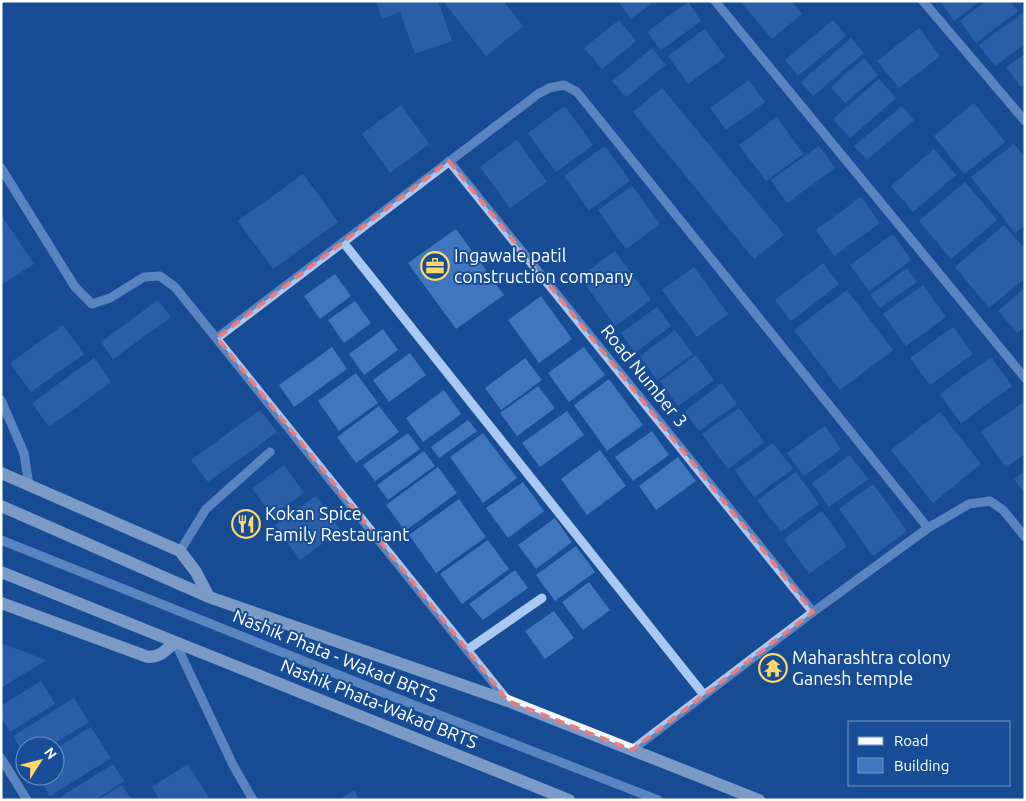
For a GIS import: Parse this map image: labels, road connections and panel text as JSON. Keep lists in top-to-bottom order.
{
  "streets": {
    "main road": ["Nashik Phata-Wakad BRTS"],
    "street": ["Road Number 3", "Nashik Phata - Wakad BRTS"]
  },
  "places": {
    "office": ["Ingawale patil construction company"],
    "restaurant": ["Kokan Spice Family Restaurant"],
    "temple": ["Maharashtra colony Ganesh temple"]
  },
  "legend": ["Road", "Building"],
  "north": "top right"
}
